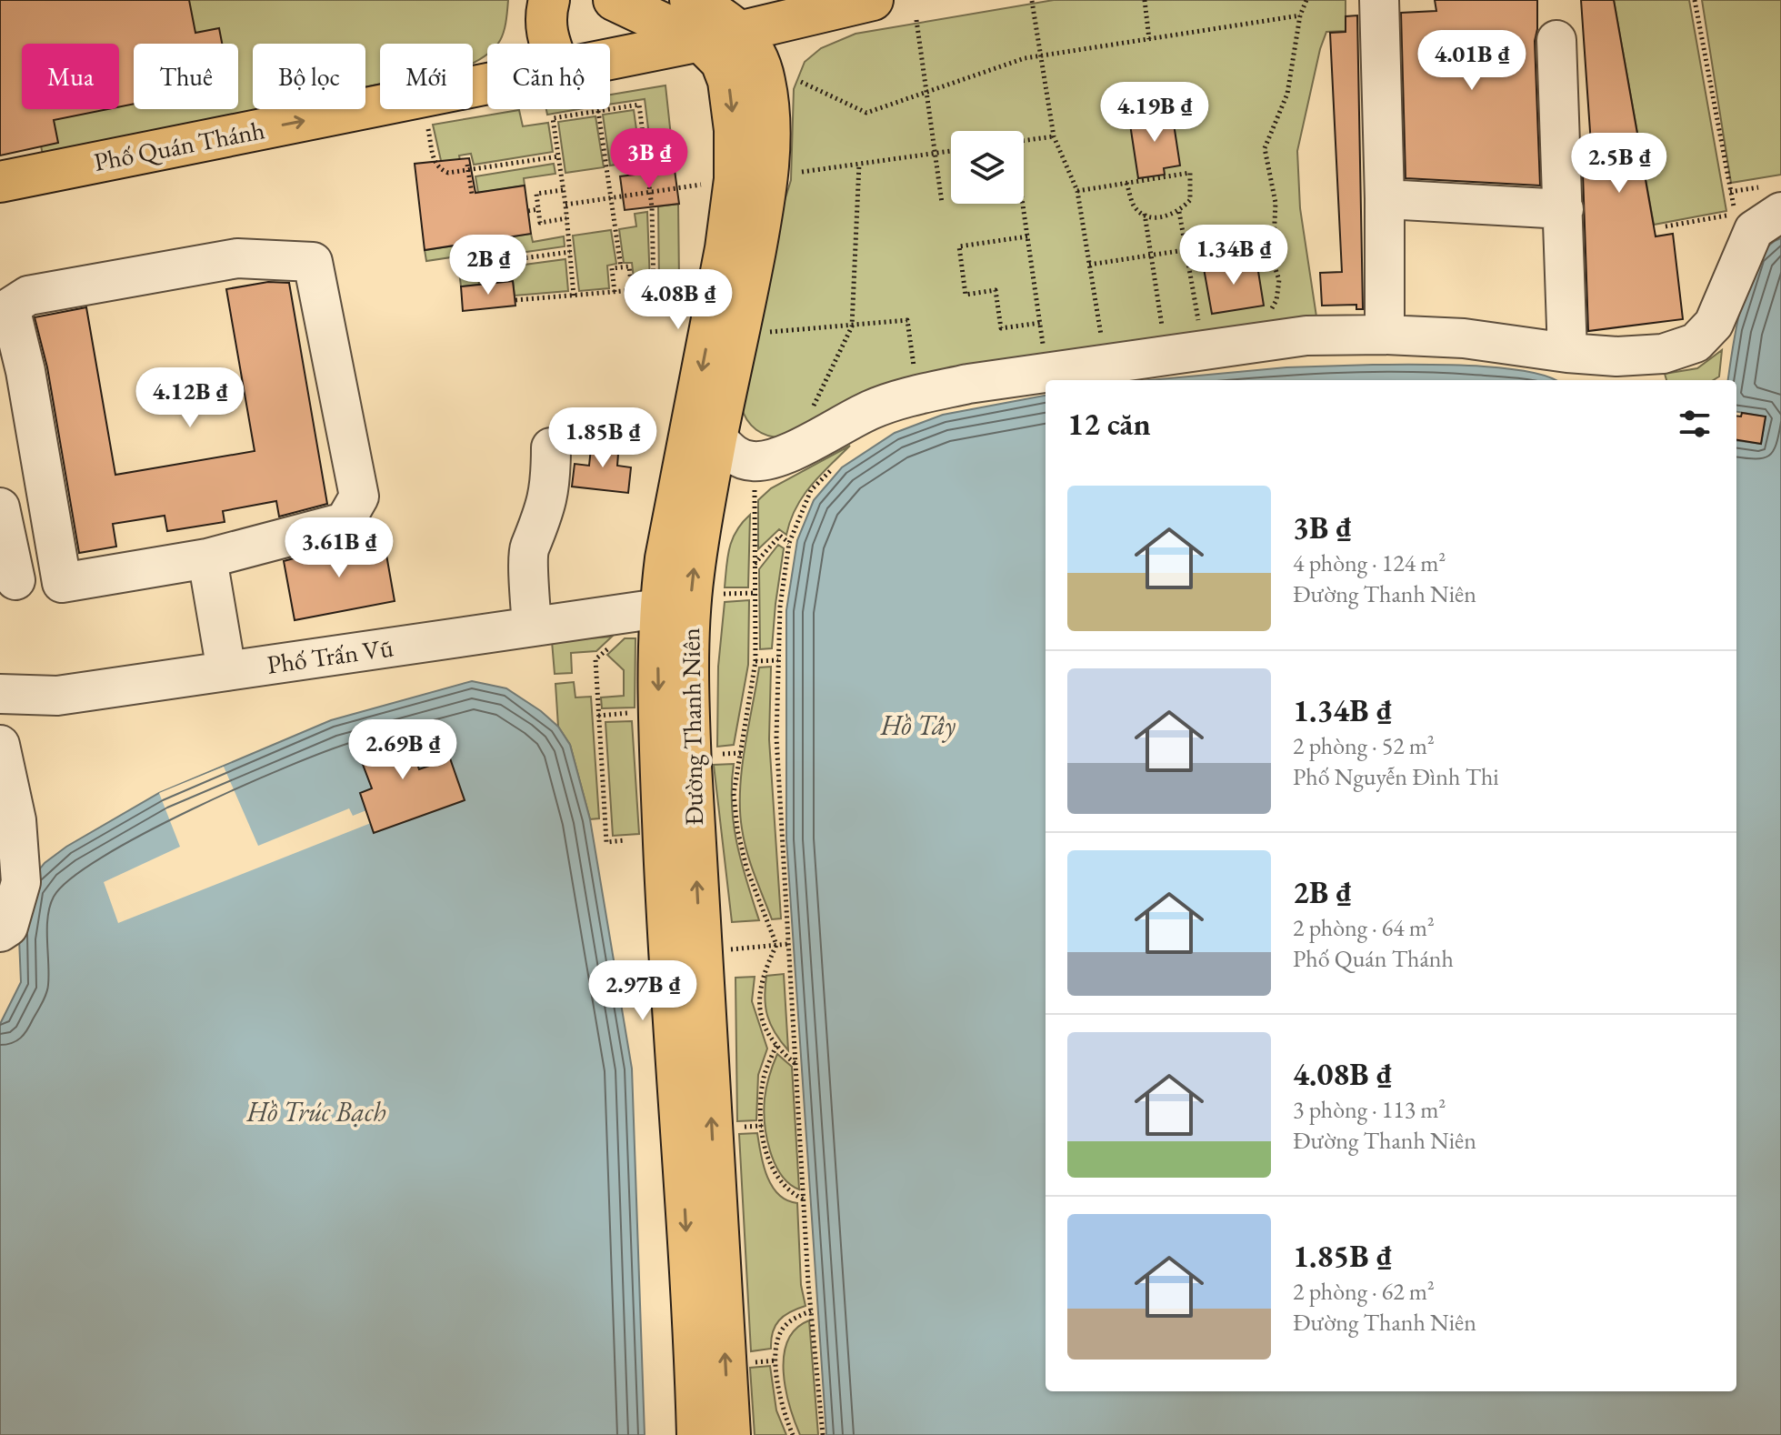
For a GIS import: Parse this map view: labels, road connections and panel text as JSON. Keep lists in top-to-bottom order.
{
  "streets": {
    "main road": ["Phố Quán Thánh", "Đường Thanh Niên"],
    "street": ["Phố Trấn Vũ"]
  },
  "crossings": [
    ["Phố Quán Thánh", "Đường Thanh Niên"],
    ["Phố Trấn Vũ", "Đường Thanh Niên"]
  ],
  "one_way": ["Phố Quán Thánh"],
  "water": ["Hồ Tây", "Hồ Trúc Bạch"],
  "page": {
    "price": [
      "4.01B ₫",
      "4.19B ₫",
      "3B ₫",
      "2.5B ₫",
      "1.34B ₫",
      "2B ₫",
      "4.08B ₫",
      "4.12B ₫",
      "1.85B ₫",
      "3.61B ₫",
      "2.69B ₫",
      "2.97B ₫"
    ],
    "chip": [
      "Mua",
      "Thuê",
      "Bộ lọc",
      "Mới",
      "Căn hộ"
    ],
    "heading": "12 căn",
    "list": [
      {
        "name": "3B ₫",
        "note": "4 phòng · 124 m² · Đường Thanh Niên"
      },
      {
        "name": "1.34B ₫",
        "note": "2 phòng · 52 m² · Phố Nguyễn Đình Thi"
      },
      {
        "name": "2B ₫",
        "note": "2 phòng · 64 m² · Phố Quán Thánh"
      },
      {
        "name": "4.08B ₫",
        "note": "3 phòng · 113 m² · Đường Thanh Niên"
      },
      {
        "name": "1.85B ₫",
        "note": "2 phòng · 62 m² · Đường Thanh Niên"
      }
    ]
  }
}
